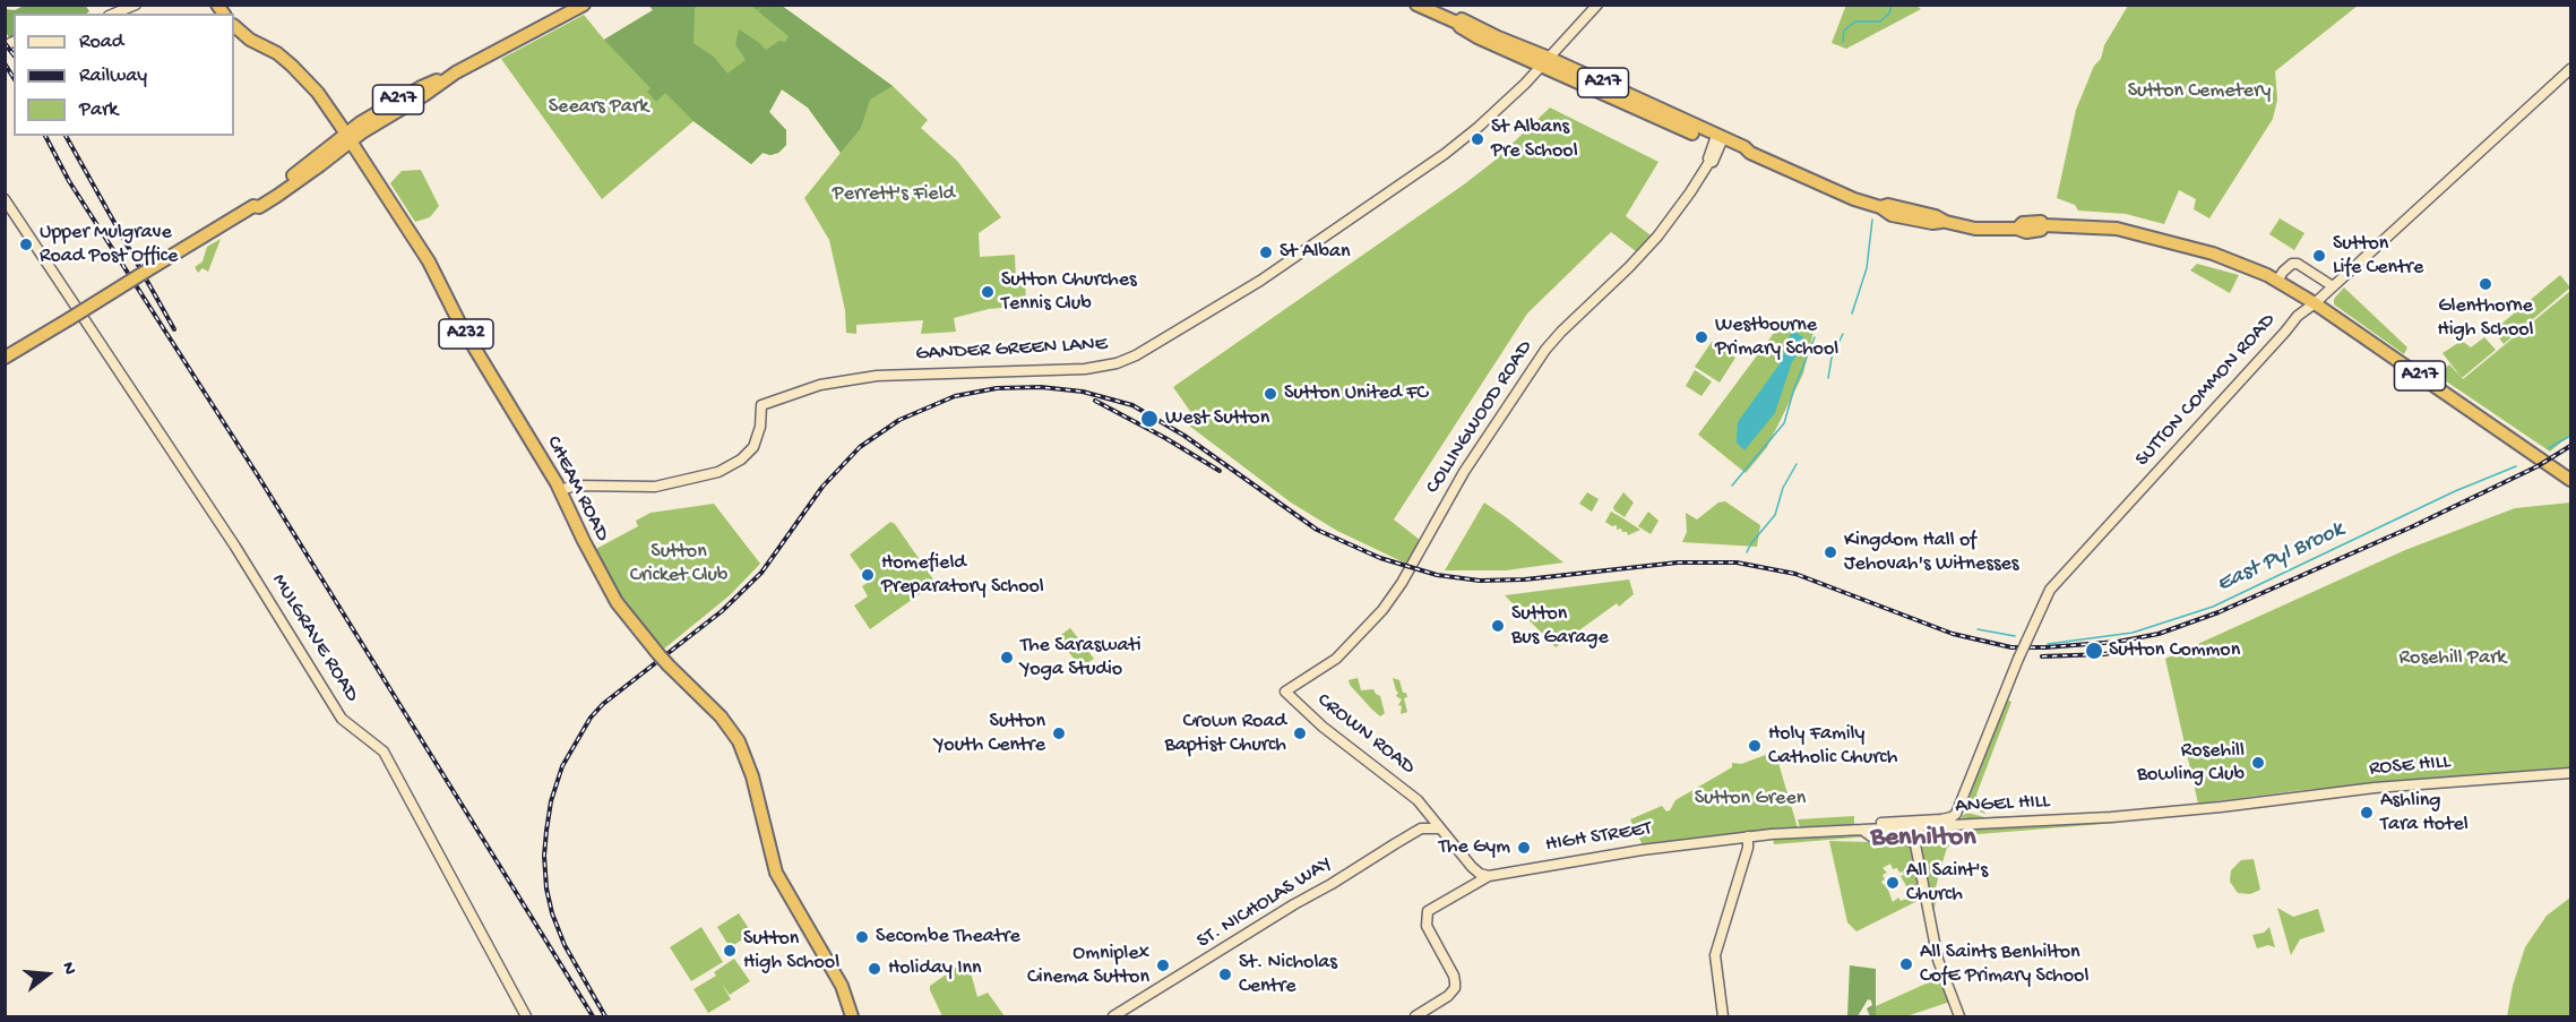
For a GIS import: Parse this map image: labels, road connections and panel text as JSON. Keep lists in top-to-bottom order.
{
  "streets": {
    "highway": ["A217", "A232", "CHEAM ROAD"],
    "street": [
      "GANDER GREEN LANE",
      "SUTTON COMMON ROAD",
      "COLLINGWOOD ROAD",
      "MULGRAVE ROAD",
      "CROWN ROAD",
      "ROSE HILL",
      "ANGEL HILL",
      "HIGH STREET",
      "ST. NICHOLAS WAY"
    ]
  },
  "crossings": [
    ["A217", "A232"],
    ["A217", "GANDER GREEN LANE"],
    ["A217", "SUTTON COMMON ROAD"],
    ["A217", "COLLINGWOOD ROAD"],
    ["A217", "CHEAM ROAD"],
    ["A232", "CHEAM ROAD"],
    ["GANDER GREEN LANE", "CHEAM ROAD"],
    ["SUTTON COMMON ROAD", "ANGEL HILL"],
    ["COLLINGWOOD ROAD", "CROWN ROAD"],
    ["CROWN ROAD", "HIGH STREET"],
    ["ROSE HILL", "ANGEL HILL"],
    ["ANGEL HILL", "HIGH STREET"]
  ],
  "districts": ["Benhilton"],
  "water": ["East Pyl Brook"],
  "parks": [
    "Sutton Cemetery",
    "Seears Park",
    "Perrett's Field",
    "Sutton Cricket Club",
    "Rosehill Park",
    "Sutton Green"
  ],
  "places": [
    "St Albans Pre School",
    "Upper Mulgrave Road Post Office",
    "St Alban",
    "Sutton Life Centre",
    "Glenthorne High School",
    "Sutton Churches Tennis Club",
    "Westbourne Primary School",
    "Sutton United FC",
    "West Sutton",
    "Kingdom Hall of Jehovah's Witnesses",
    "Homefield Preparatory School",
    "Sutton Bus Garage",
    "Sutton Common",
    "The Saraswati Yoga Studio",
    "Sutton Youth Centre",
    "Crown Road Baptist Church",
    "Holy Family Catholic Church",
    "Rosehill Bowling Club",
    "Ashling Tara Hotel",
    "The Gym",
    "All Saint's Church",
    "Secombe Theatre",
    "Sutton High School",
    "All Saints Benhilton CofE Primary School",
    "Omniplex Cinema Sutton",
    "Holiday Inn",
    "St. Nicholas Centre"
  ],
  "legend": ["Road", "Railway", "Park"],
  "north": "right"
}
